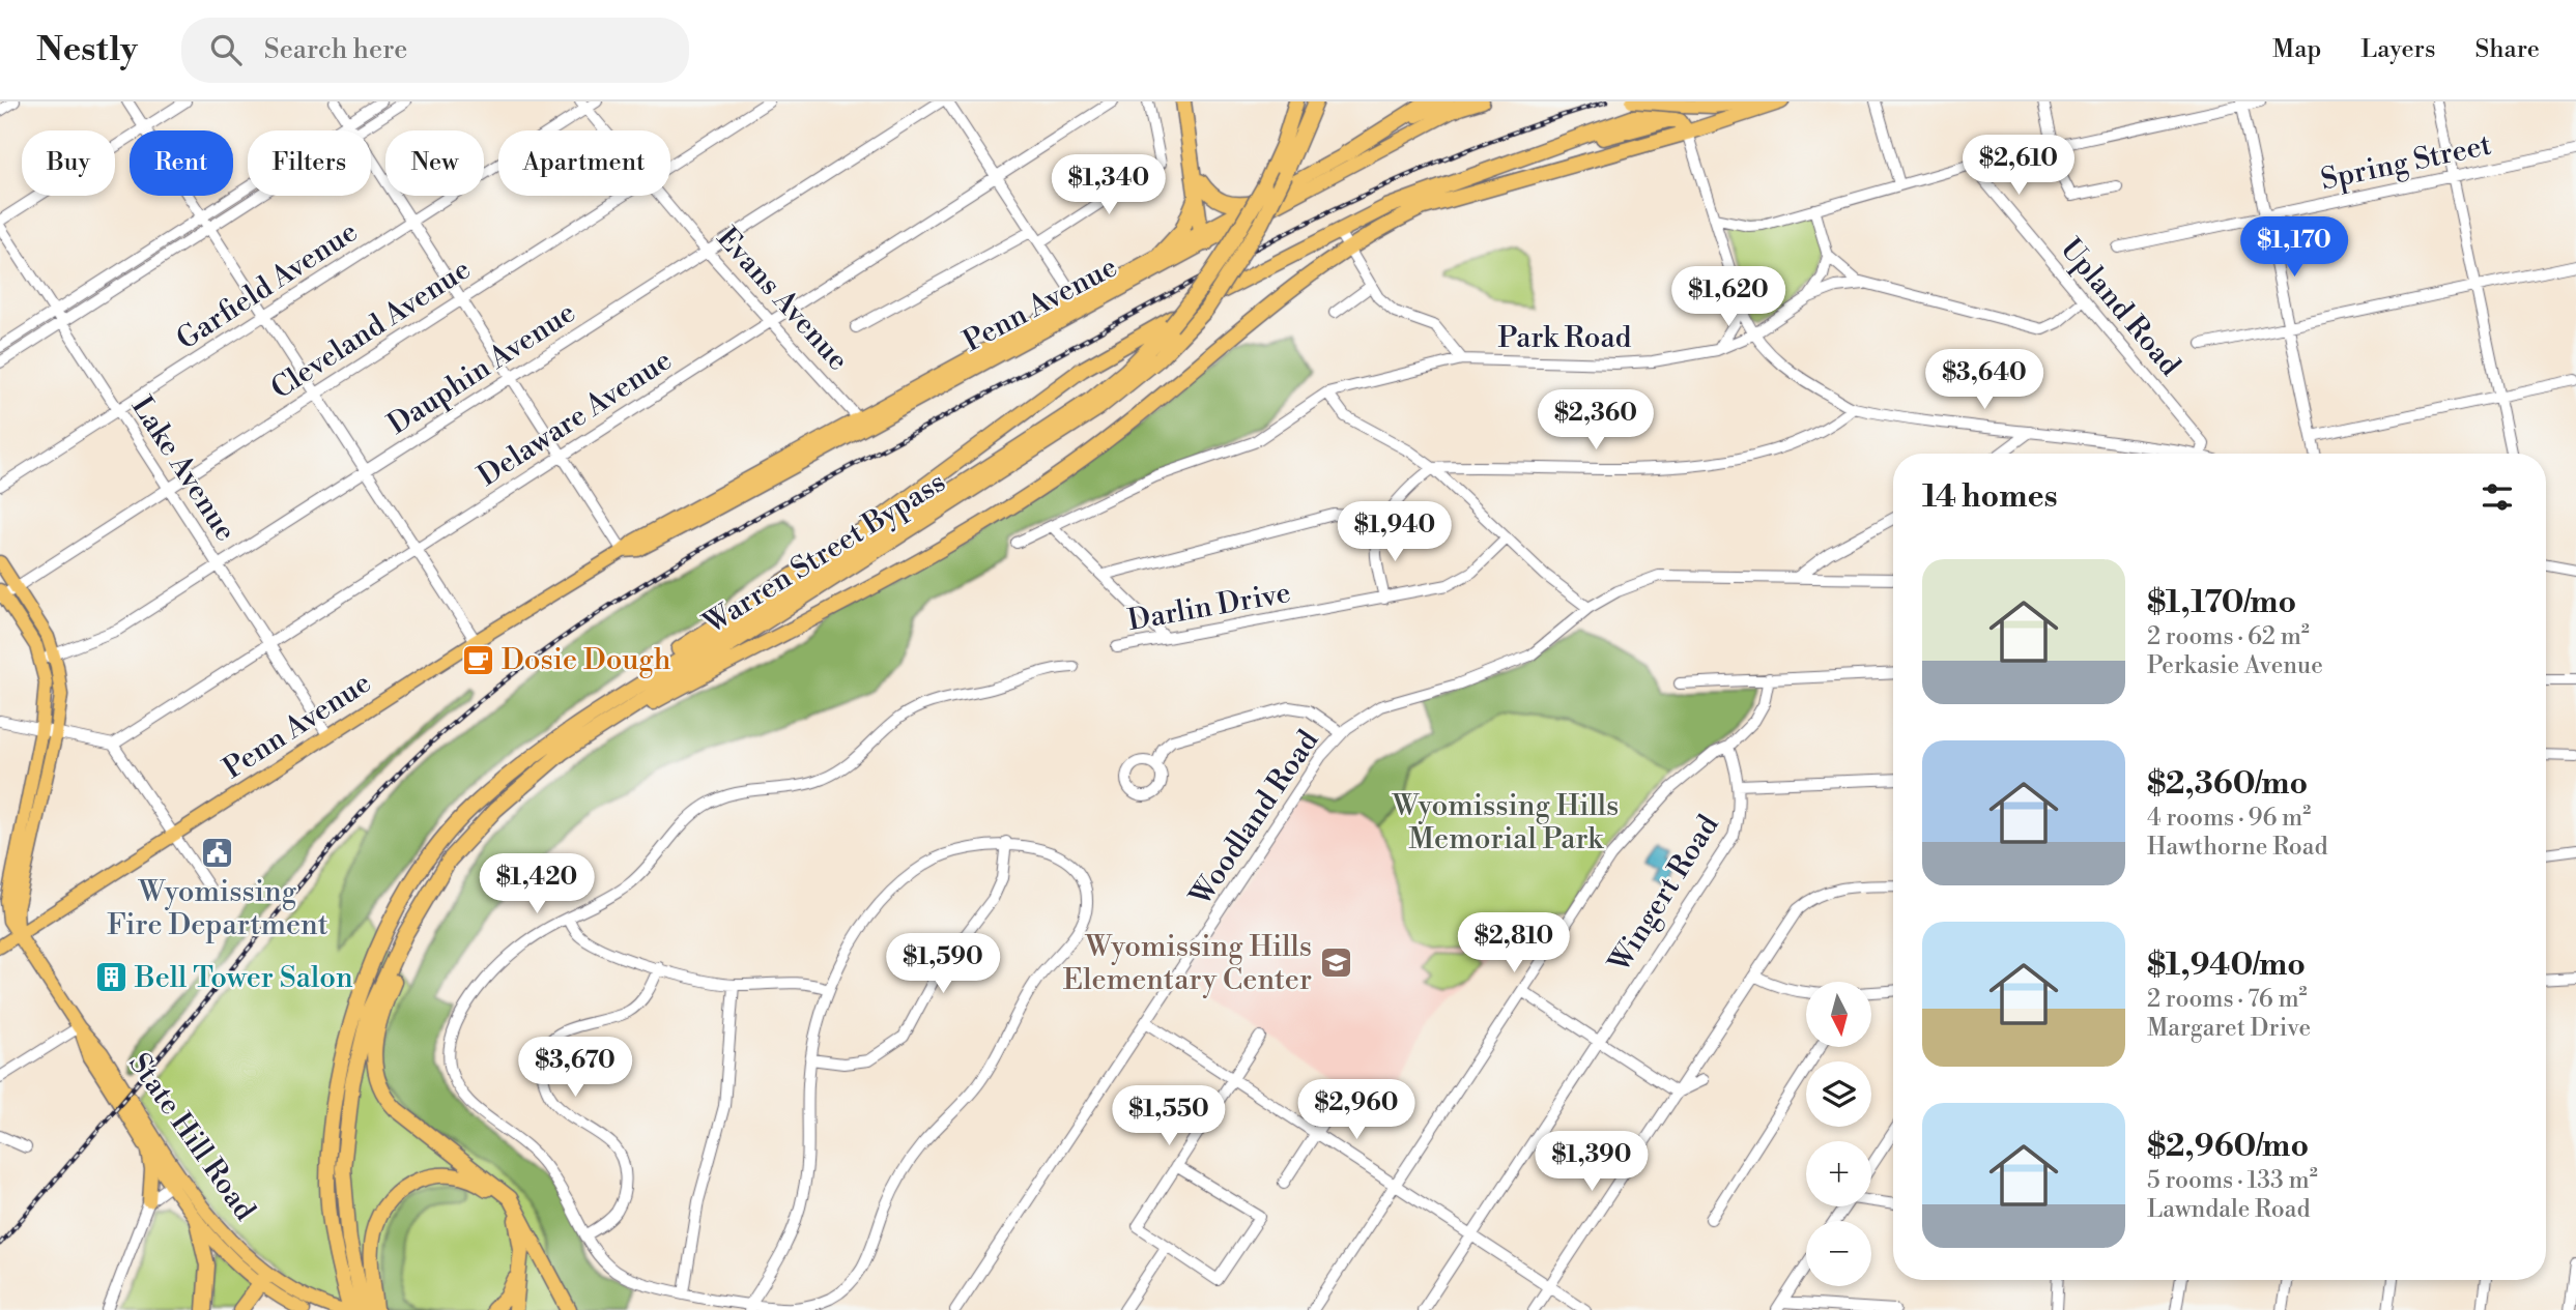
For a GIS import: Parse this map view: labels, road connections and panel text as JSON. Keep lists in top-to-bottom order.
{
  "streets": {
    "highway": ["Warren Street Bypass"],
    "main road": ["Penn Avenue", "State Hill Road"],
    "street": [
      "Spring Street",
      "Garfield Avenue",
      "Evans Avenue",
      "Upland Road",
      "Cleveland Avenue",
      "Park Road",
      "Dauphin Avenue",
      "Delaware Avenue",
      "Lake Avenue",
      "Darlin Drive",
      "Woodland Road",
      "Wingert Road"
    ]
  },
  "crossings": [
    ["Garfield Avenue", "Evans Avenue"],
    ["Garfield Avenue", "Lake Avenue"],
    ["Evans Avenue", "Penn Avenue"],
    ["Evans Avenue", "Dauphin Avenue"],
    ["Evans Avenue", "Delaware Avenue"],
    ["Penn Avenue", "Lake Avenue"],
    ["Penn Avenue", "State Hill Road"],
    ["Cleveland Avenue", "Lake Avenue"],
    ["Dauphin Avenue", "Lake Avenue"],
    ["Delaware Avenue", "Lake Avenue"]
  ],
  "parks": ["Wyomissing Hills Memorial Park"],
  "places": {
    "cafe": ["Dosie Dough"],
    "public building": ["Wyomissing Fire Department"],
    "school or university": ["Wyomissing Hills Elementary Center"],
    "building": ["Bell Tower Salon"]
  },
  "north": "bottom",
  "page": {
    "header": "Nestly",
    "search": "Search here",
    "nav": ["Map", "Layers", "Share"],
    "chip": [
      "Buy",
      "Rent",
      "Filters",
      "New",
      "Apartment"
    ],
    "price": [
      "$2,610",
      "$1,340",
      "$1,170",
      "$1,620",
      "$3,640",
      "$2,360",
      "$1,940",
      "$1,420",
      "$2,810",
      "$1,590",
      "$3,670",
      "$2,960",
      "$1,550",
      "$1,390"
    ],
    "heading": "14 homes",
    "list": [
      {
        "name": "$1,170/mo",
        "note": "2 rooms · 62 m² · Perkasie Avenue"
      },
      {
        "name": "$2,360/mo",
        "note": "4 rooms · 96 m² · Hawthorne Road"
      },
      {
        "name": "$1,940/mo",
        "note": "2 rooms · 76 m² · Margaret Drive"
      },
      {
        "name": "$2,960/mo",
        "note": "5 rooms · 133 m² · Lawndale Road"
      }
    ],
    "map_buttons": ["+", "−"]
  }
}
